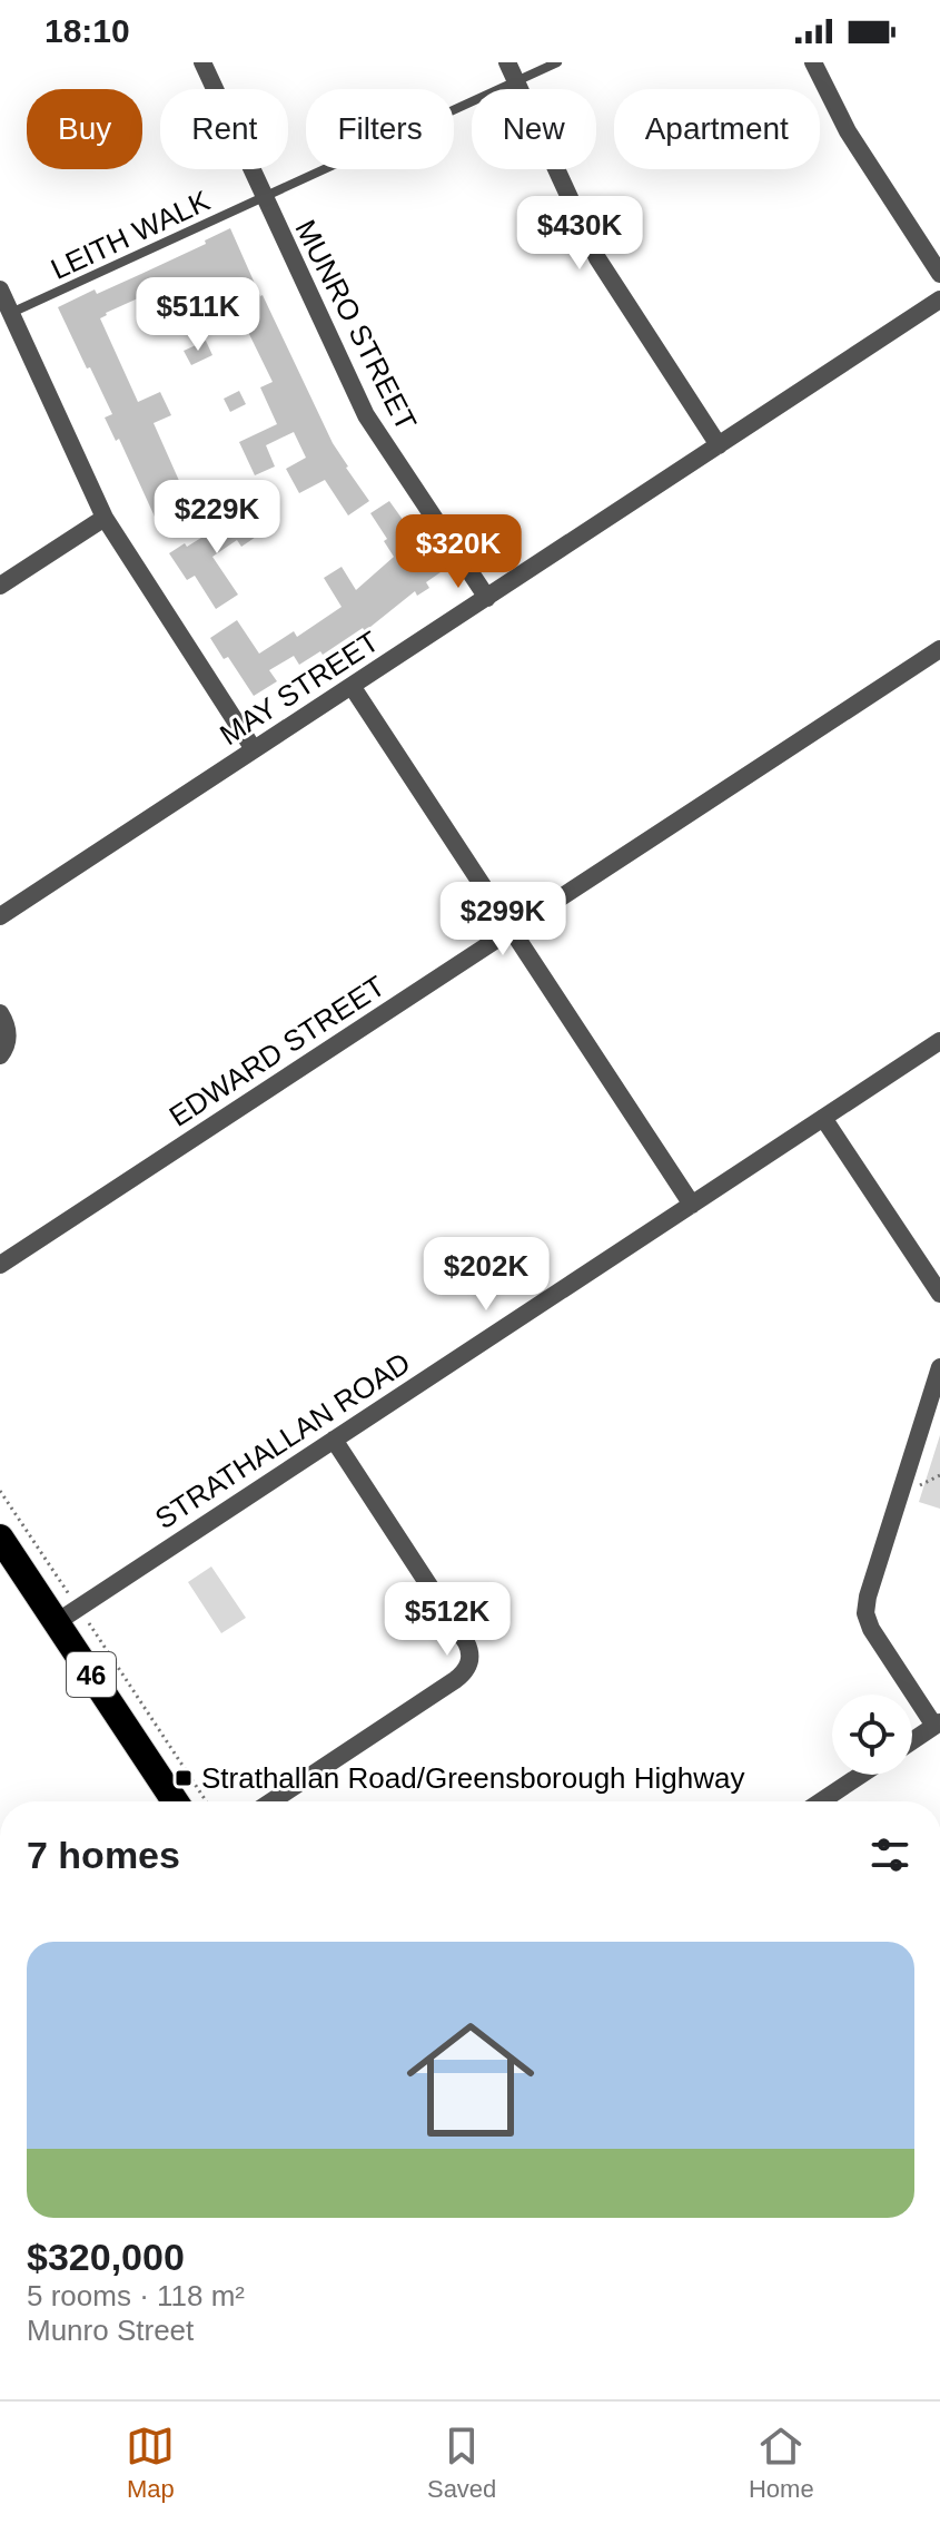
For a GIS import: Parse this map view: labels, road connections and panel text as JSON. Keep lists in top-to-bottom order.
{
  "streets": {
    "highway": ["46"],
    "street": [
      "MUNRO STREET",
      "MAY STREET",
      "EDWARD STREET",
      "STRATHALLAN ROAD"
    ],
    "lane": ["LEITH WALK"]
  },
  "crossings": [
    ["LEITH WALK", "MUNRO STREET"],
    ["MUNRO STREET", "MAY STREET"],
    ["STRATHALLAN ROAD", "46"]
  ],
  "places": {
    "transit": ["Strathallan Road/Greensborough Highway"]
  },
  "page": {
    "status": "18:10",
    "chip": [
      "Buy",
      "Rent",
      "Filters",
      "New",
      "Apartment"
    ],
    "price": [
      "$430K",
      "$511K",
      "$229K",
      "$320K",
      "$299K",
      "$202K",
      "$512K"
    ],
    "heading": "7 homes",
    "list": [
      {
        "name": "$320,000",
        "note": "5 rooms · 118 m² · Munro Street"
      }
    ],
    "tabs": ["Map", "Saved", "Home"]
  }
}
